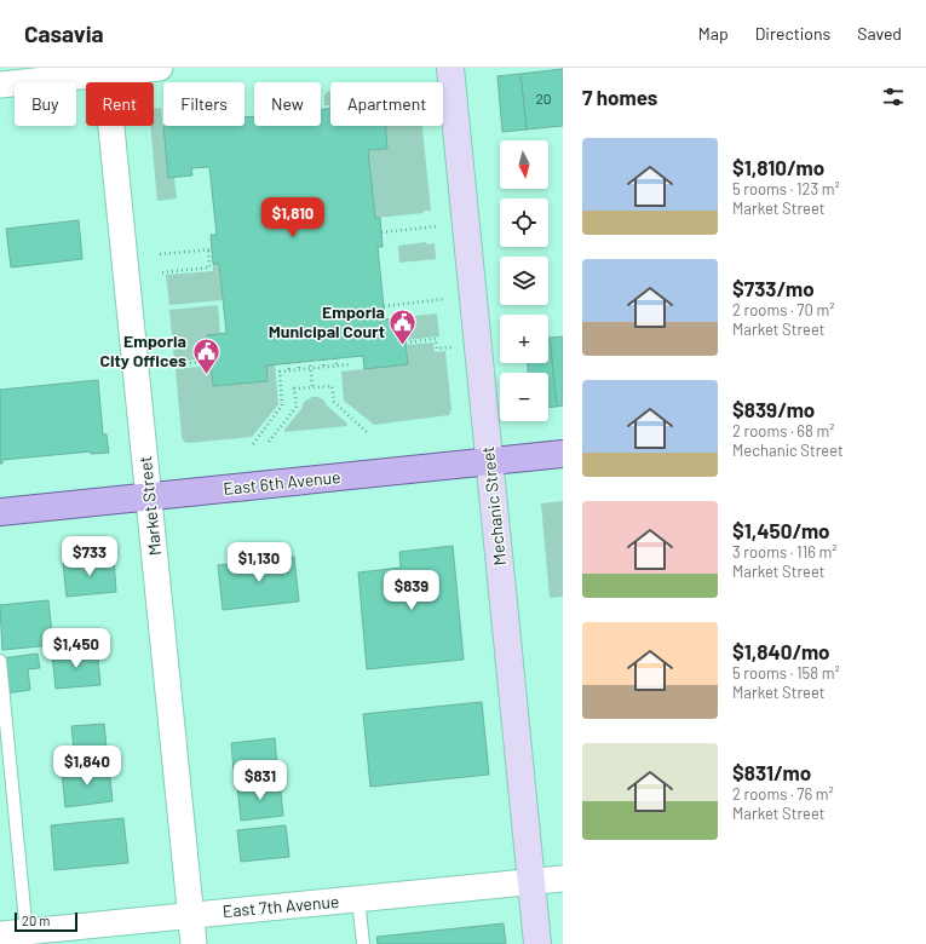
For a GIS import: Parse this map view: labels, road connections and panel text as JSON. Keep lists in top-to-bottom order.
{
  "streets": {
    "main road": ["East 6th Avenue"],
    "street": ["Market Street", "Mechanic Street", "East 7th Avenue"]
  },
  "crossings": [
    ["East 6th Avenue", "Market Street"],
    ["East 6th Avenue", "Mechanic Street"],
    ["Market Street", "East 7th Avenue"],
    ["Mechanic Street", "East 7th Avenue"]
  ],
  "places": {
    "public building": ["Emporia Municipal Court", "Emporia City Offices"]
  },
  "house_numbers": ["20"],
  "scale_bar": "20 m",
  "north": "bottom",
  "page": {
    "header": "Casavia",
    "nav": ["Map", "Directions", "Saved"],
    "heading": "7 homes",
    "chip": [
      "Buy",
      "Rent",
      "Filters",
      "New",
      "Apartment"
    ],
    "list": [
      {
        "name": "$1,810/mo",
        "note": "5 rooms · 123 m² · Market Street"
      },
      {
        "name": "$733/mo",
        "note": "2 rooms · 70 m² · Market Street"
      },
      {
        "name": "$839/mo",
        "note": "2 rooms · 68 m² · Mechanic Street"
      },
      {
        "name": "$1,450/mo",
        "note": "3 rooms · 116 m² · Market Street"
      },
      {
        "name": "$1,840/mo",
        "note": "5 rooms · 158 m² · Market Street"
      },
      {
        "name": "$831/mo",
        "note": "2 rooms · 76 m² · Market Street"
      }
    ],
    "map_buttons": ["+", "−"],
    "price": [
      "$1,810",
      "$733",
      "$1,130",
      "$839",
      "$1,450",
      "$1,840",
      "$831"
    ],
    "scale": "20 m"
  }
}
